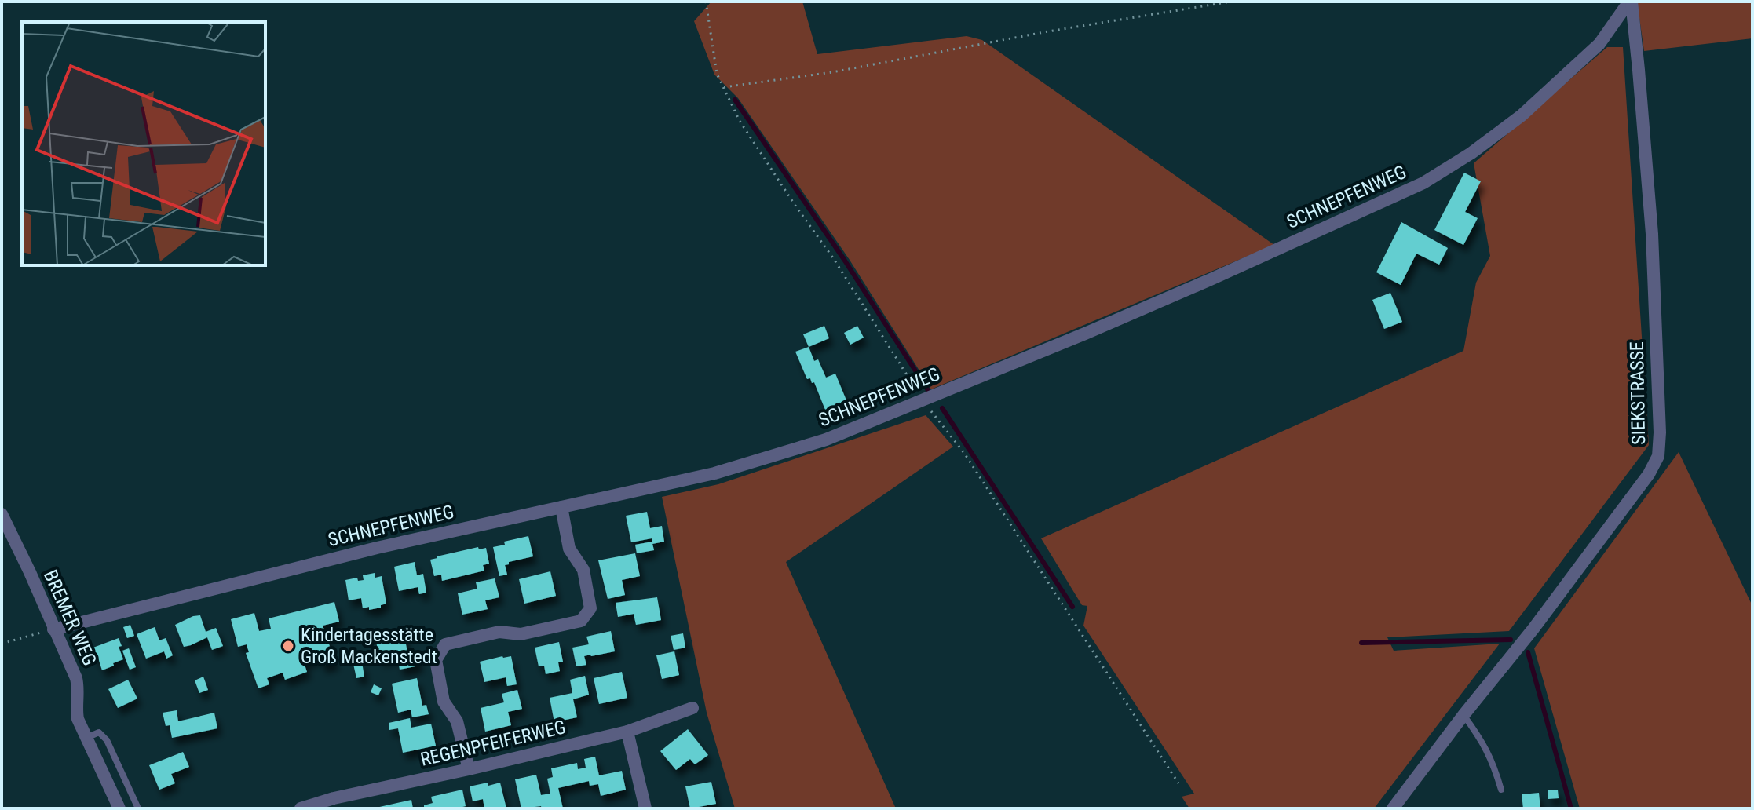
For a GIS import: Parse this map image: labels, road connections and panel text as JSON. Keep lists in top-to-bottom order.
{
  "streets": {
    "street": [
      "SCHNEPFENWEG",
      "SIEKSTRASSE",
      "BREMER WEG",
      "REGENPFEIFERWEG"
    ]
  },
  "crossings": [
    ["SCHNEPFENWEG", "SIEKSTRASSE"],
    ["SCHNEPFENWEG", "BREMER WEG"]
  ],
  "places": ["Kindertagesstätte Groß Mackenstedt"]
}
